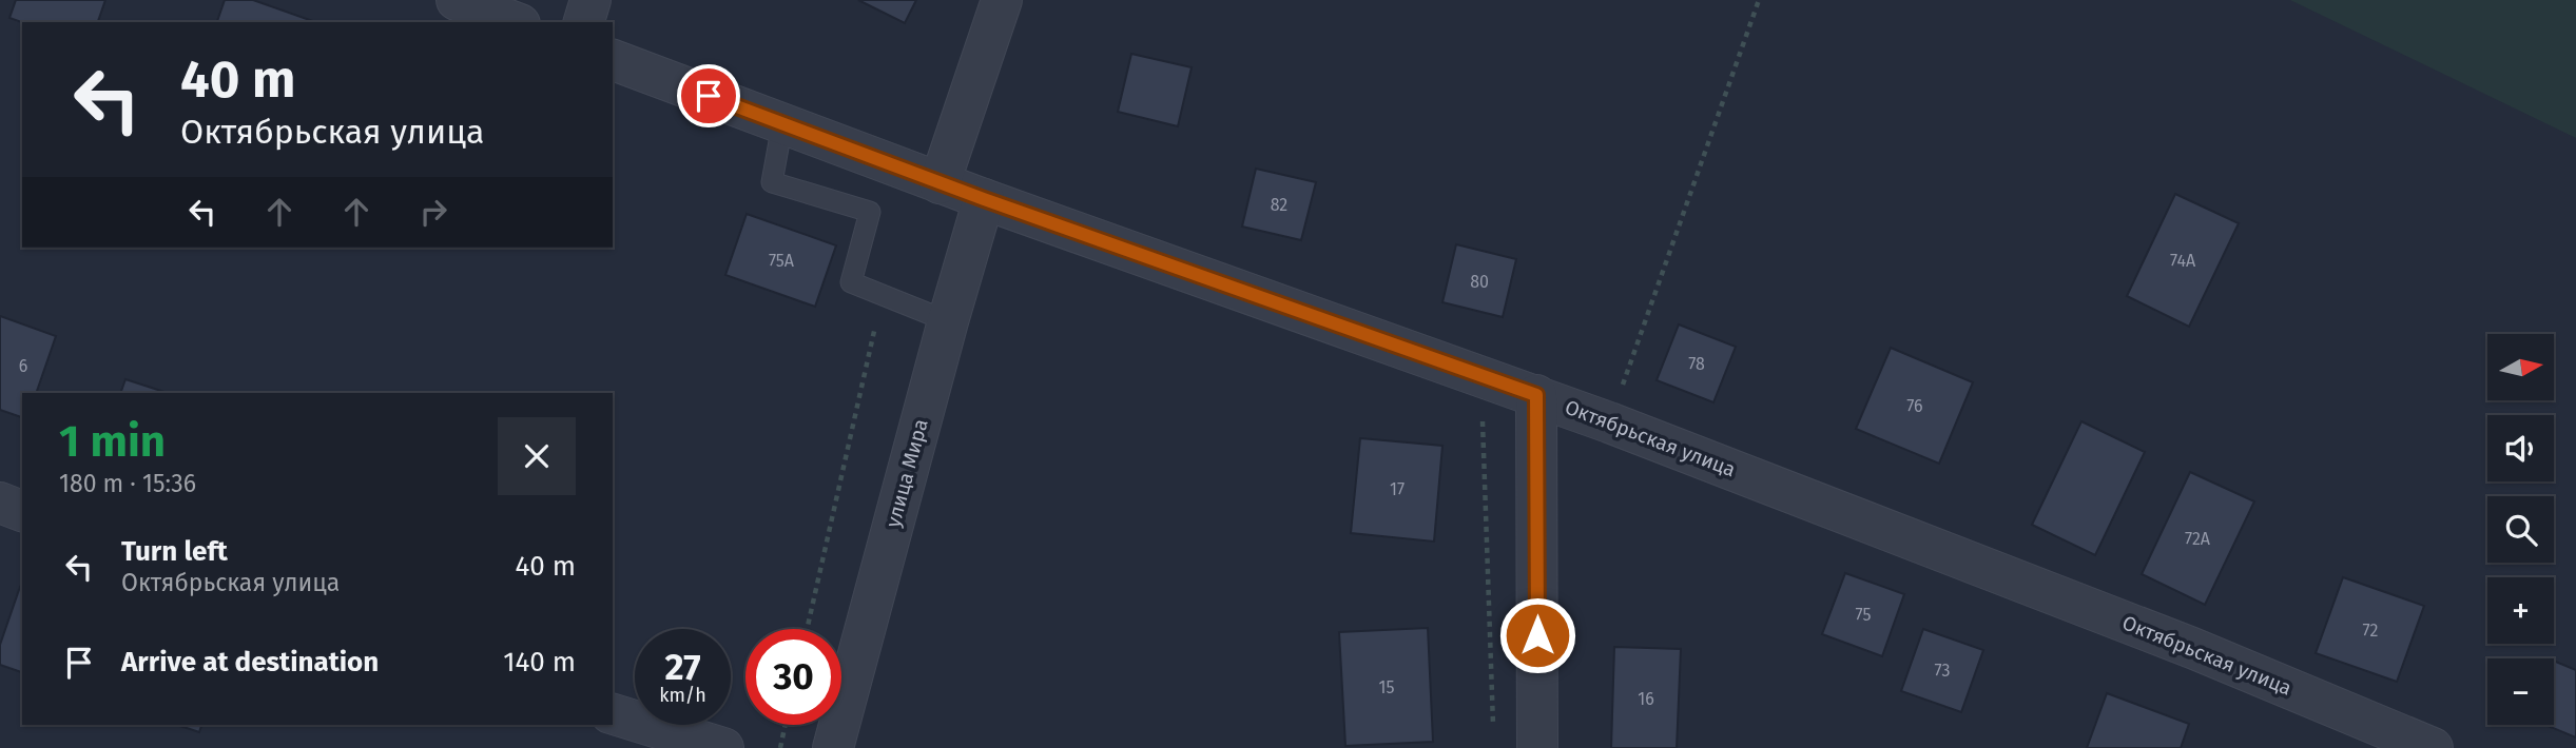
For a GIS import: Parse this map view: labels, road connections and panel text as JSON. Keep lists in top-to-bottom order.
{
  "streets": {
    "street": ["Октябрьская улица", "улица Мира"]
  },
  "crossings": [
    ["Октябрьская улица", "улица Мира"]
  ],
  "house_numbers": [
    "82",
    "75А",
    "74А",
    "80",
    "78",
    "6",
    "76",
    "17",
    "72А",
    "75",
    "72",
    "73",
    "15",
    "16"
  ],
  "north": "right",
  "page": {
    "turn": ["40 m", "Октябрьская улица"],
    "map_buttons": ["+", "−"],
    "heading": ["1 min", "180 m · 15:36"],
    "list": [
      {
        "name": "Turn left",
        "note": "Октябрьская улица",
        "value": "40 m"
      },
      {
        "name": "Arrive at destination",
        "value": "140 m"
      }
    ],
    "speed": "27 km/h",
    "limit": "30"
  }
}
